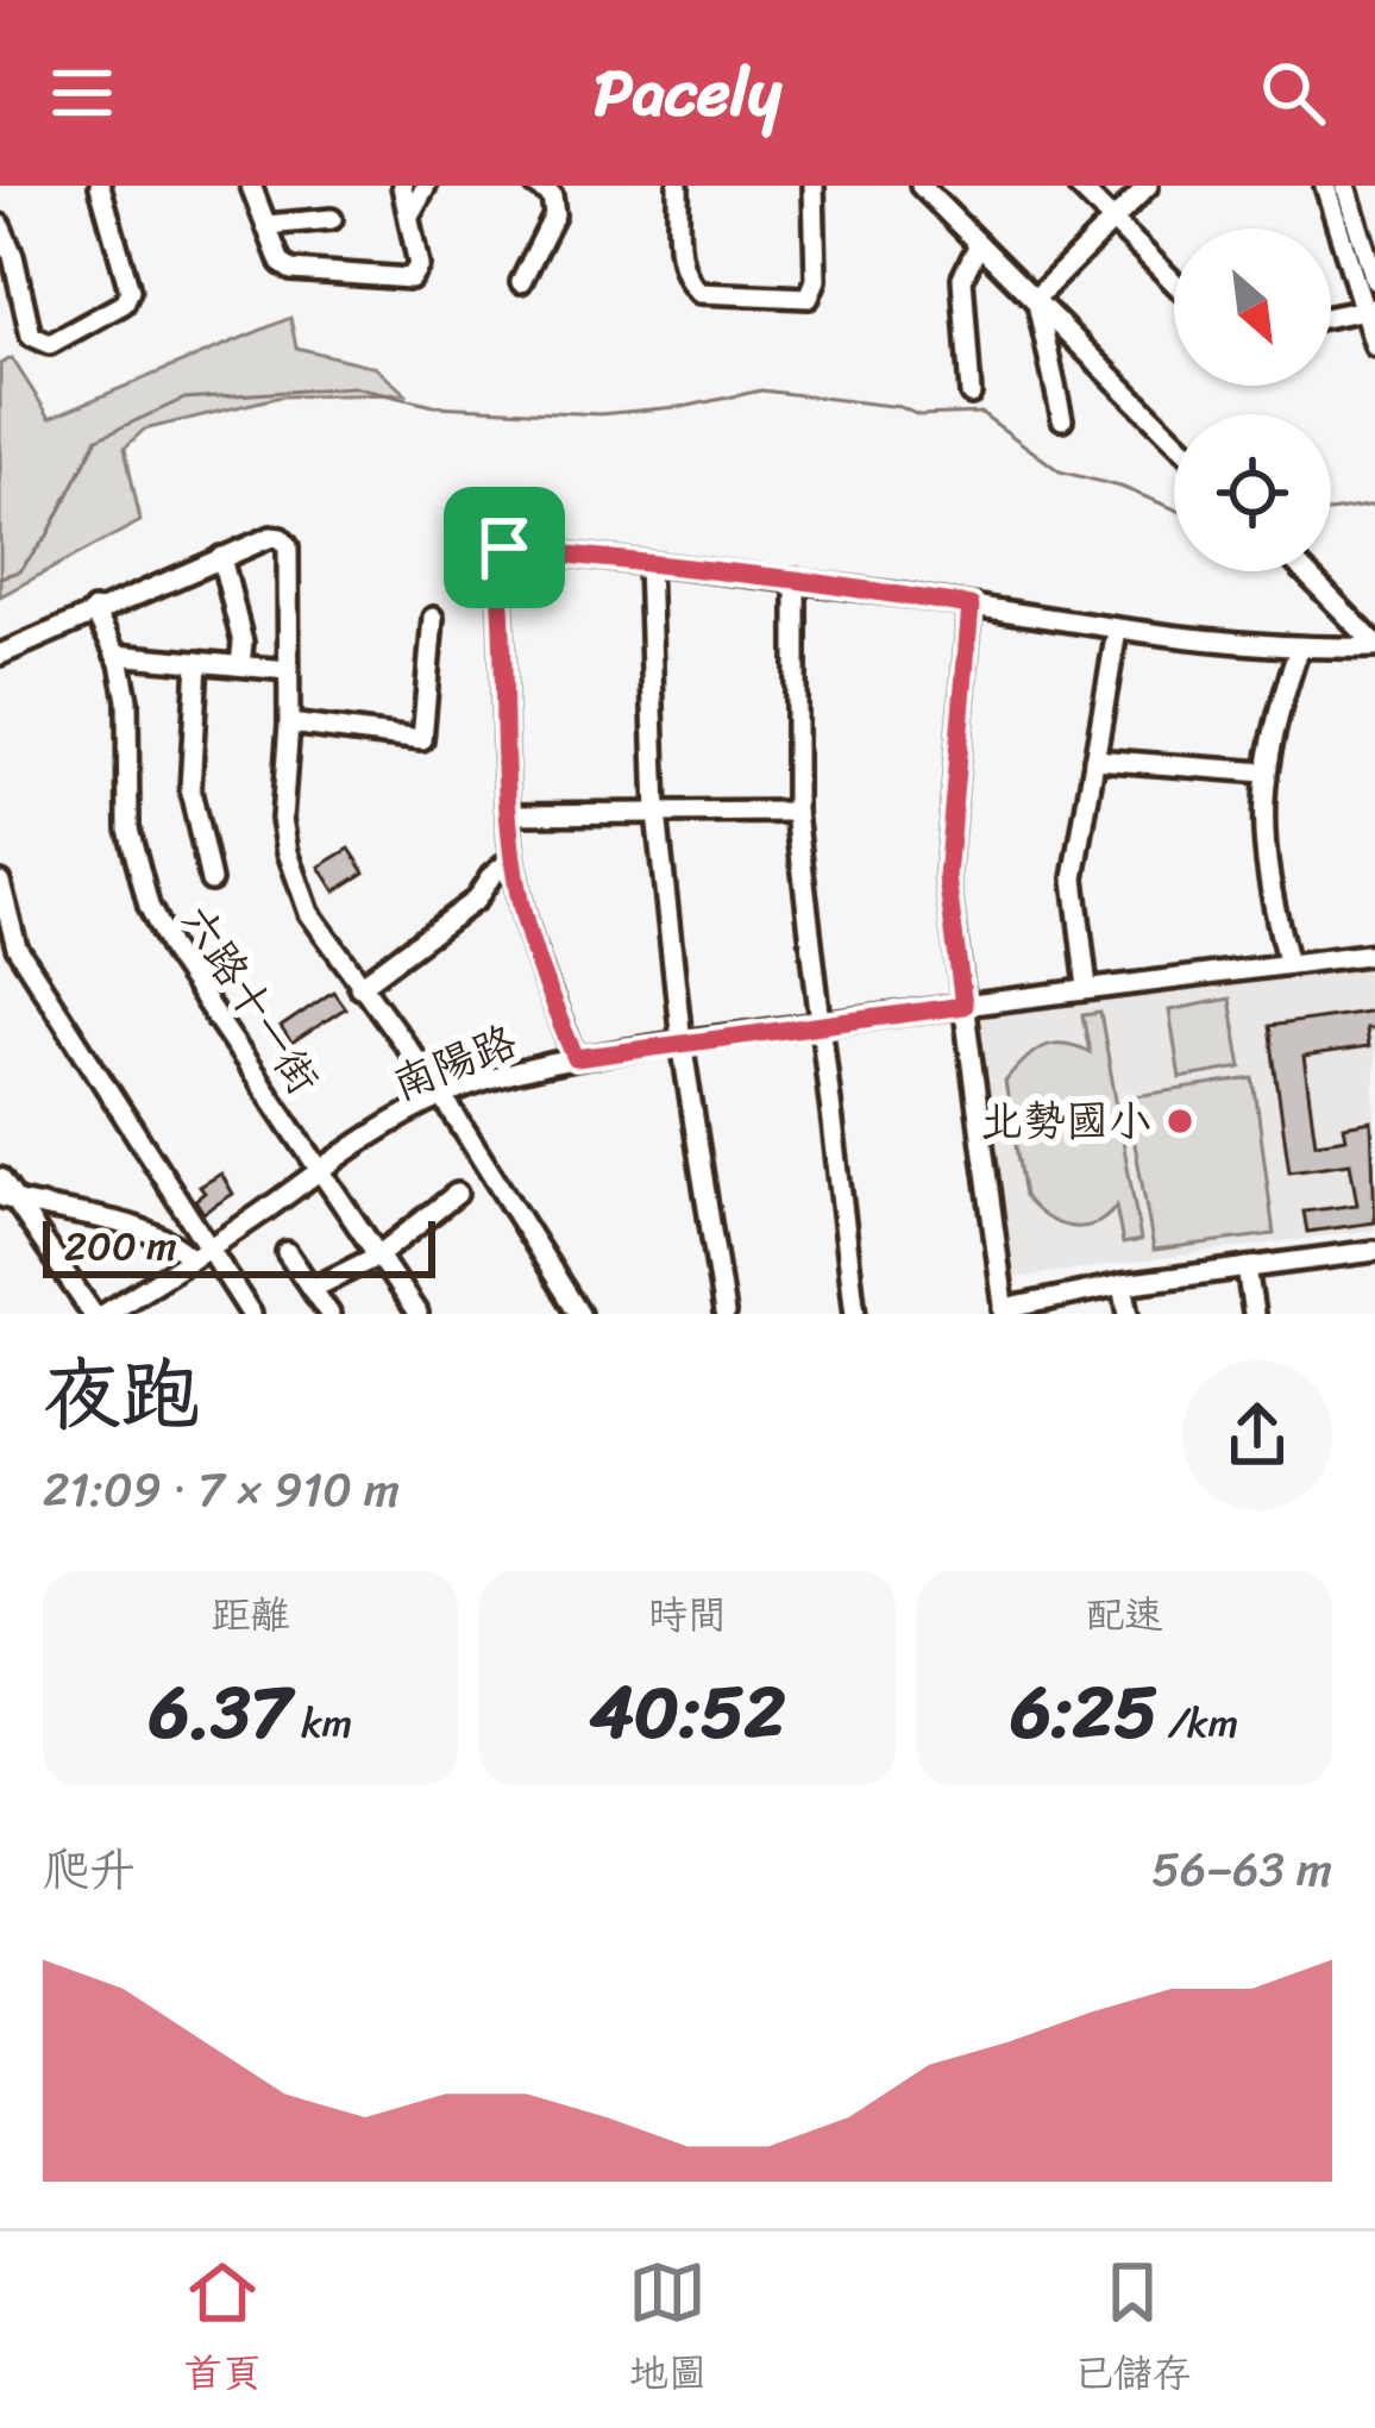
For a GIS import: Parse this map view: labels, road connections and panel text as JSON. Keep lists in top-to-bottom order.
{
  "streets": {
    "street": ["六路十一街", "南陽路"]
  },
  "crossings": [
    ["六路十一街", "南陽路"]
  ],
  "places": ["北勢國小"],
  "scale_bar": "200 m",
  "north": "bottom right",
  "page": {
    "header": "Pacely",
    "scale": "200 m",
    "heading": ["夜跑", "21:09 · 7 × 910 m"],
    "stats": [
      ["距離", "6.37 km"],
      ["時間", "40:52"],
      ["配速", "6:25 /km"]
    ],
    "chart": ["爬升", "56–63 m"],
    "tabs": ["首頁", "地圖", "已儲存"]
  }
}
